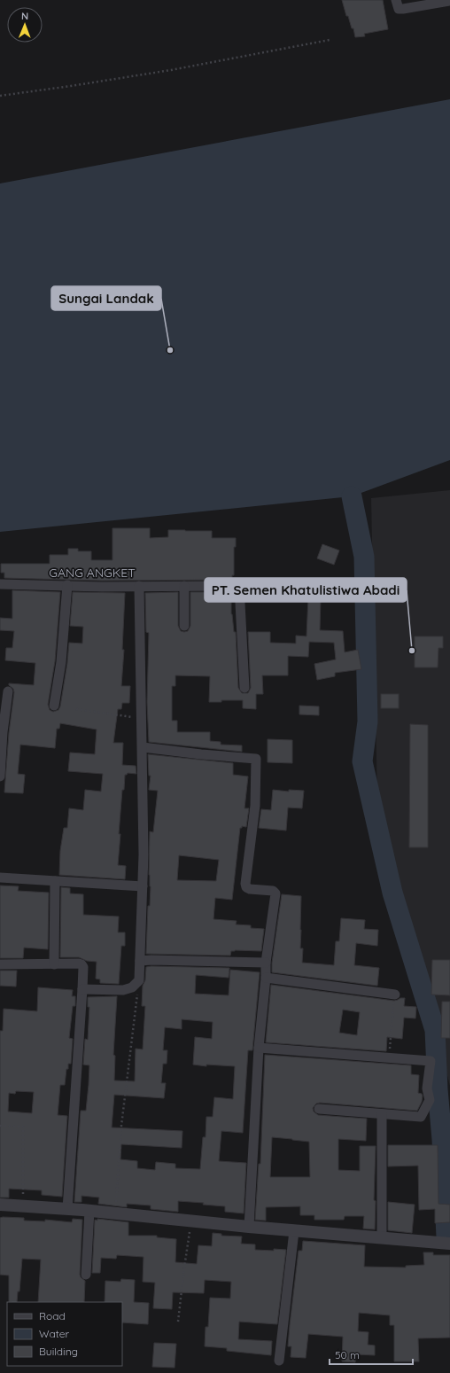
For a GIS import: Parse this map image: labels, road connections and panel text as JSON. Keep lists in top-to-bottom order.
{
  "streets": {
    "street": ["GANG ANGKET"]
  },
  "places": ["Sungai Landak", "PT. Semen Khatulistiwa Abadi"],
  "legend": ["Road", "Water", "Building"],
  "scale_bar": "50 m",
  "north": "top"
}
